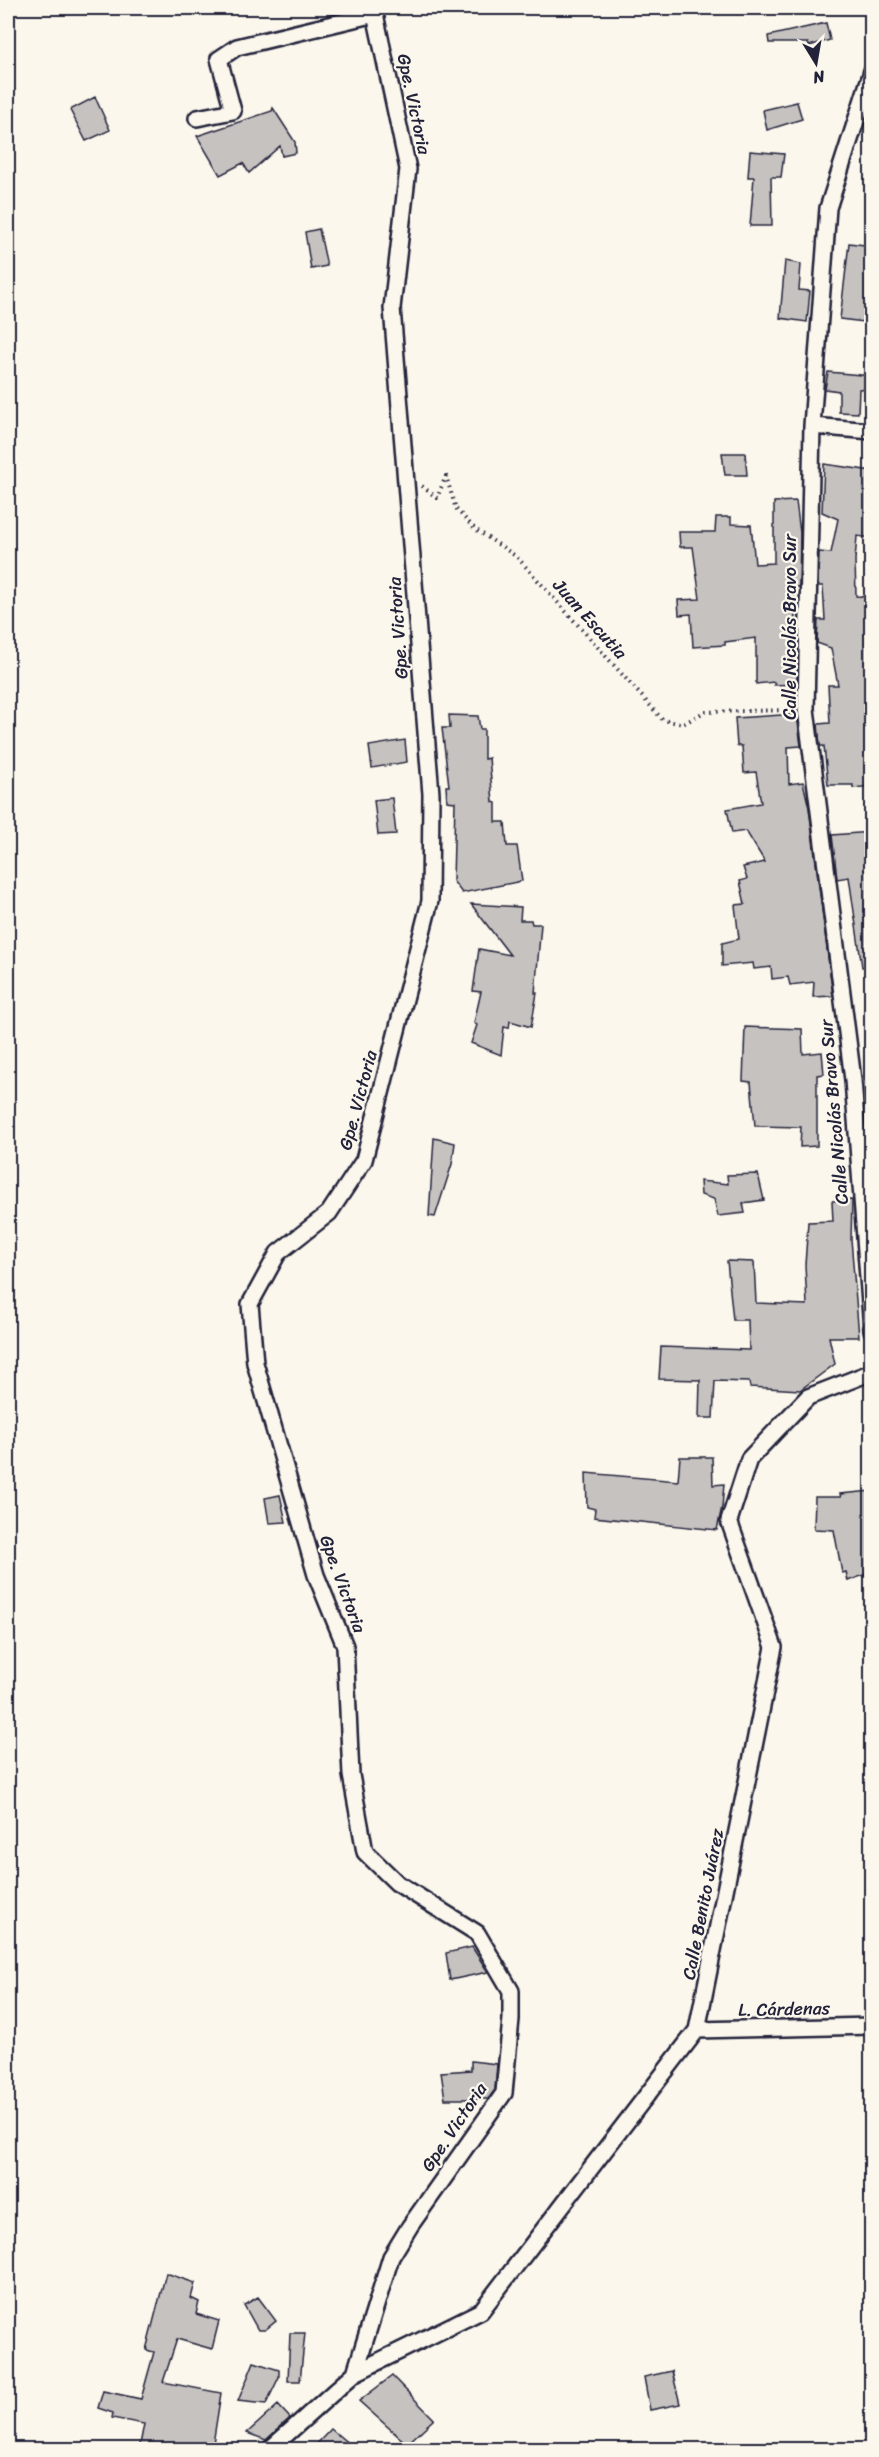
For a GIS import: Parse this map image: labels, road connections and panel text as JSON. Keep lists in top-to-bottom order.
{
  "streets": {
    "street": [
      "Gpe. Victoria",
      "Calle Nicolás Bravo Sur",
      "Calle Benito Juárez",
      "L. Cárdenas"
    ],
    "path": ["Juan Escutia"]
  },
  "crossings": [
    ["Gpe. Victoria", "Juan Escutia"],
    ["Gpe. Victoria", "Calle Benito Juárez"],
    ["Juan Escutia", "Calle Nicolás Bravo Sur"],
    ["Calle Benito Juárez", "L. Cárdenas"]
  ],
  "north": "bottom"
}
